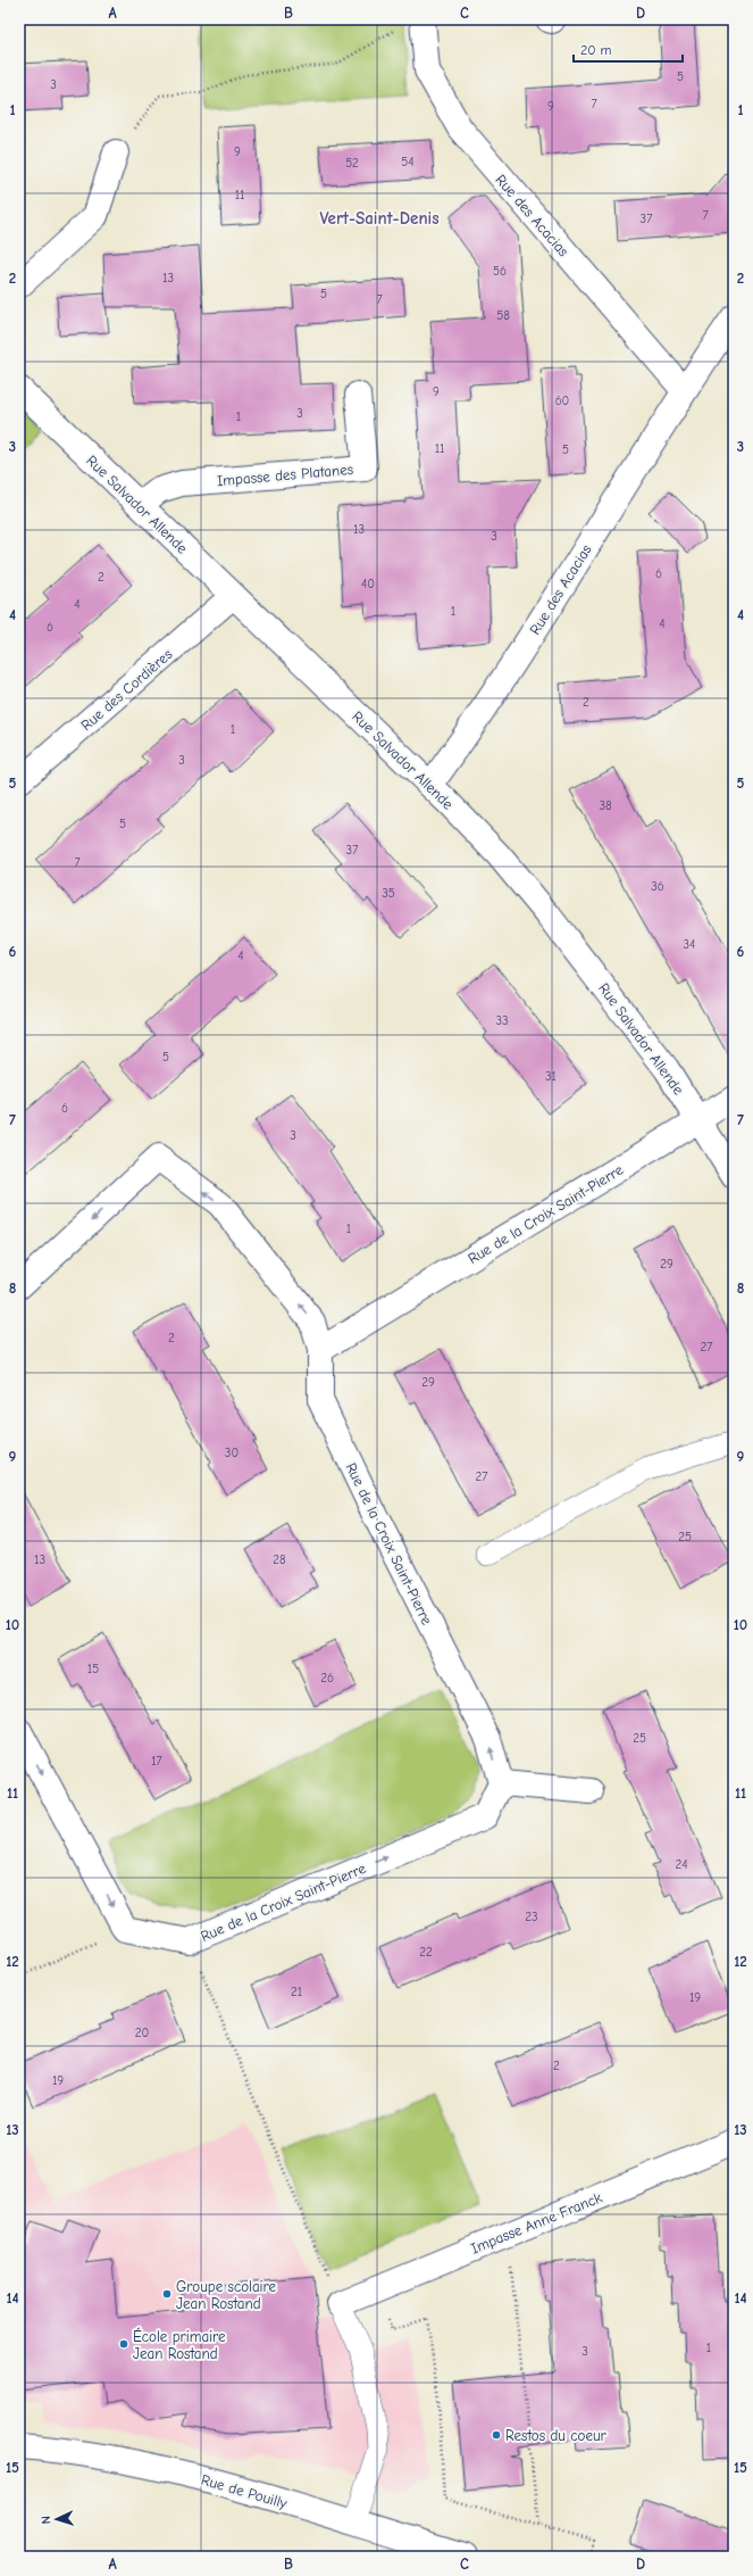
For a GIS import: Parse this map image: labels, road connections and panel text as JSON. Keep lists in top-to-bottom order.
{
  "streets": {
    "street": [
      "Rue des Acacias",
      "Impasse des Platanes",
      "Rue Salvador Allende",
      "Rue des Cordières",
      "Rue de la Croix Saint-Pierre",
      "Impasse Anne Franck",
      "Rue de Pouilly"
    ]
  },
  "crossings": [
    ["Rue des Acacias", "Rue Salvador Allende"],
    ["Impasse des Platanes", "Rue Salvador Allende"],
    ["Rue Salvador Allende", "Rue des Cordières"],
    ["Rue Salvador Allende", "Rue de la Croix Saint-Pierre"]
  ],
  "districts": ["Vert-Saint-Denis"],
  "places": ["Groupe scolaire Jean Rostand", "École primaire Jean Rostand", "Restos du coeur"],
  "house_numbers": [
    "5",
    "3",
    "7",
    "9",
    "9",
    "54",
    "52",
    "11",
    "7",
    "37",
    "56",
    "13",
    "5",
    "7",
    "58",
    "9",
    "60",
    "3",
    "1",
    "11",
    "5",
    "13",
    "3",
    "6",
    "2",
    "40",
    "4",
    "1",
    "4",
    "6",
    "2",
    "1",
    "3",
    "38",
    "5",
    "37",
    "7",
    "36",
    "35",
    "34",
    "4",
    "33",
    "5",
    "31",
    "6",
    "3",
    "1",
    "29",
    "2",
    "27",
    "29",
    "30",
    "27",
    "25",
    "13",
    "28",
    "15",
    "26",
    "25",
    "17",
    "24",
    "23",
    "22",
    "21",
    "19",
    "20",
    "2",
    "19",
    "1",
    "3"
  ],
  "scale_bar": "20 m",
  "north": "left",
  "grid": {
    "columns": [
      "A",
      "B",
      "C",
      "D"
    ],
    "rows": [
      "1",
      "2",
      "3",
      "4",
      "5",
      "6",
      "7",
      "8",
      "9",
      "10",
      "11",
      "12",
      "13",
      "14",
      "15"
    ]
  }
}
